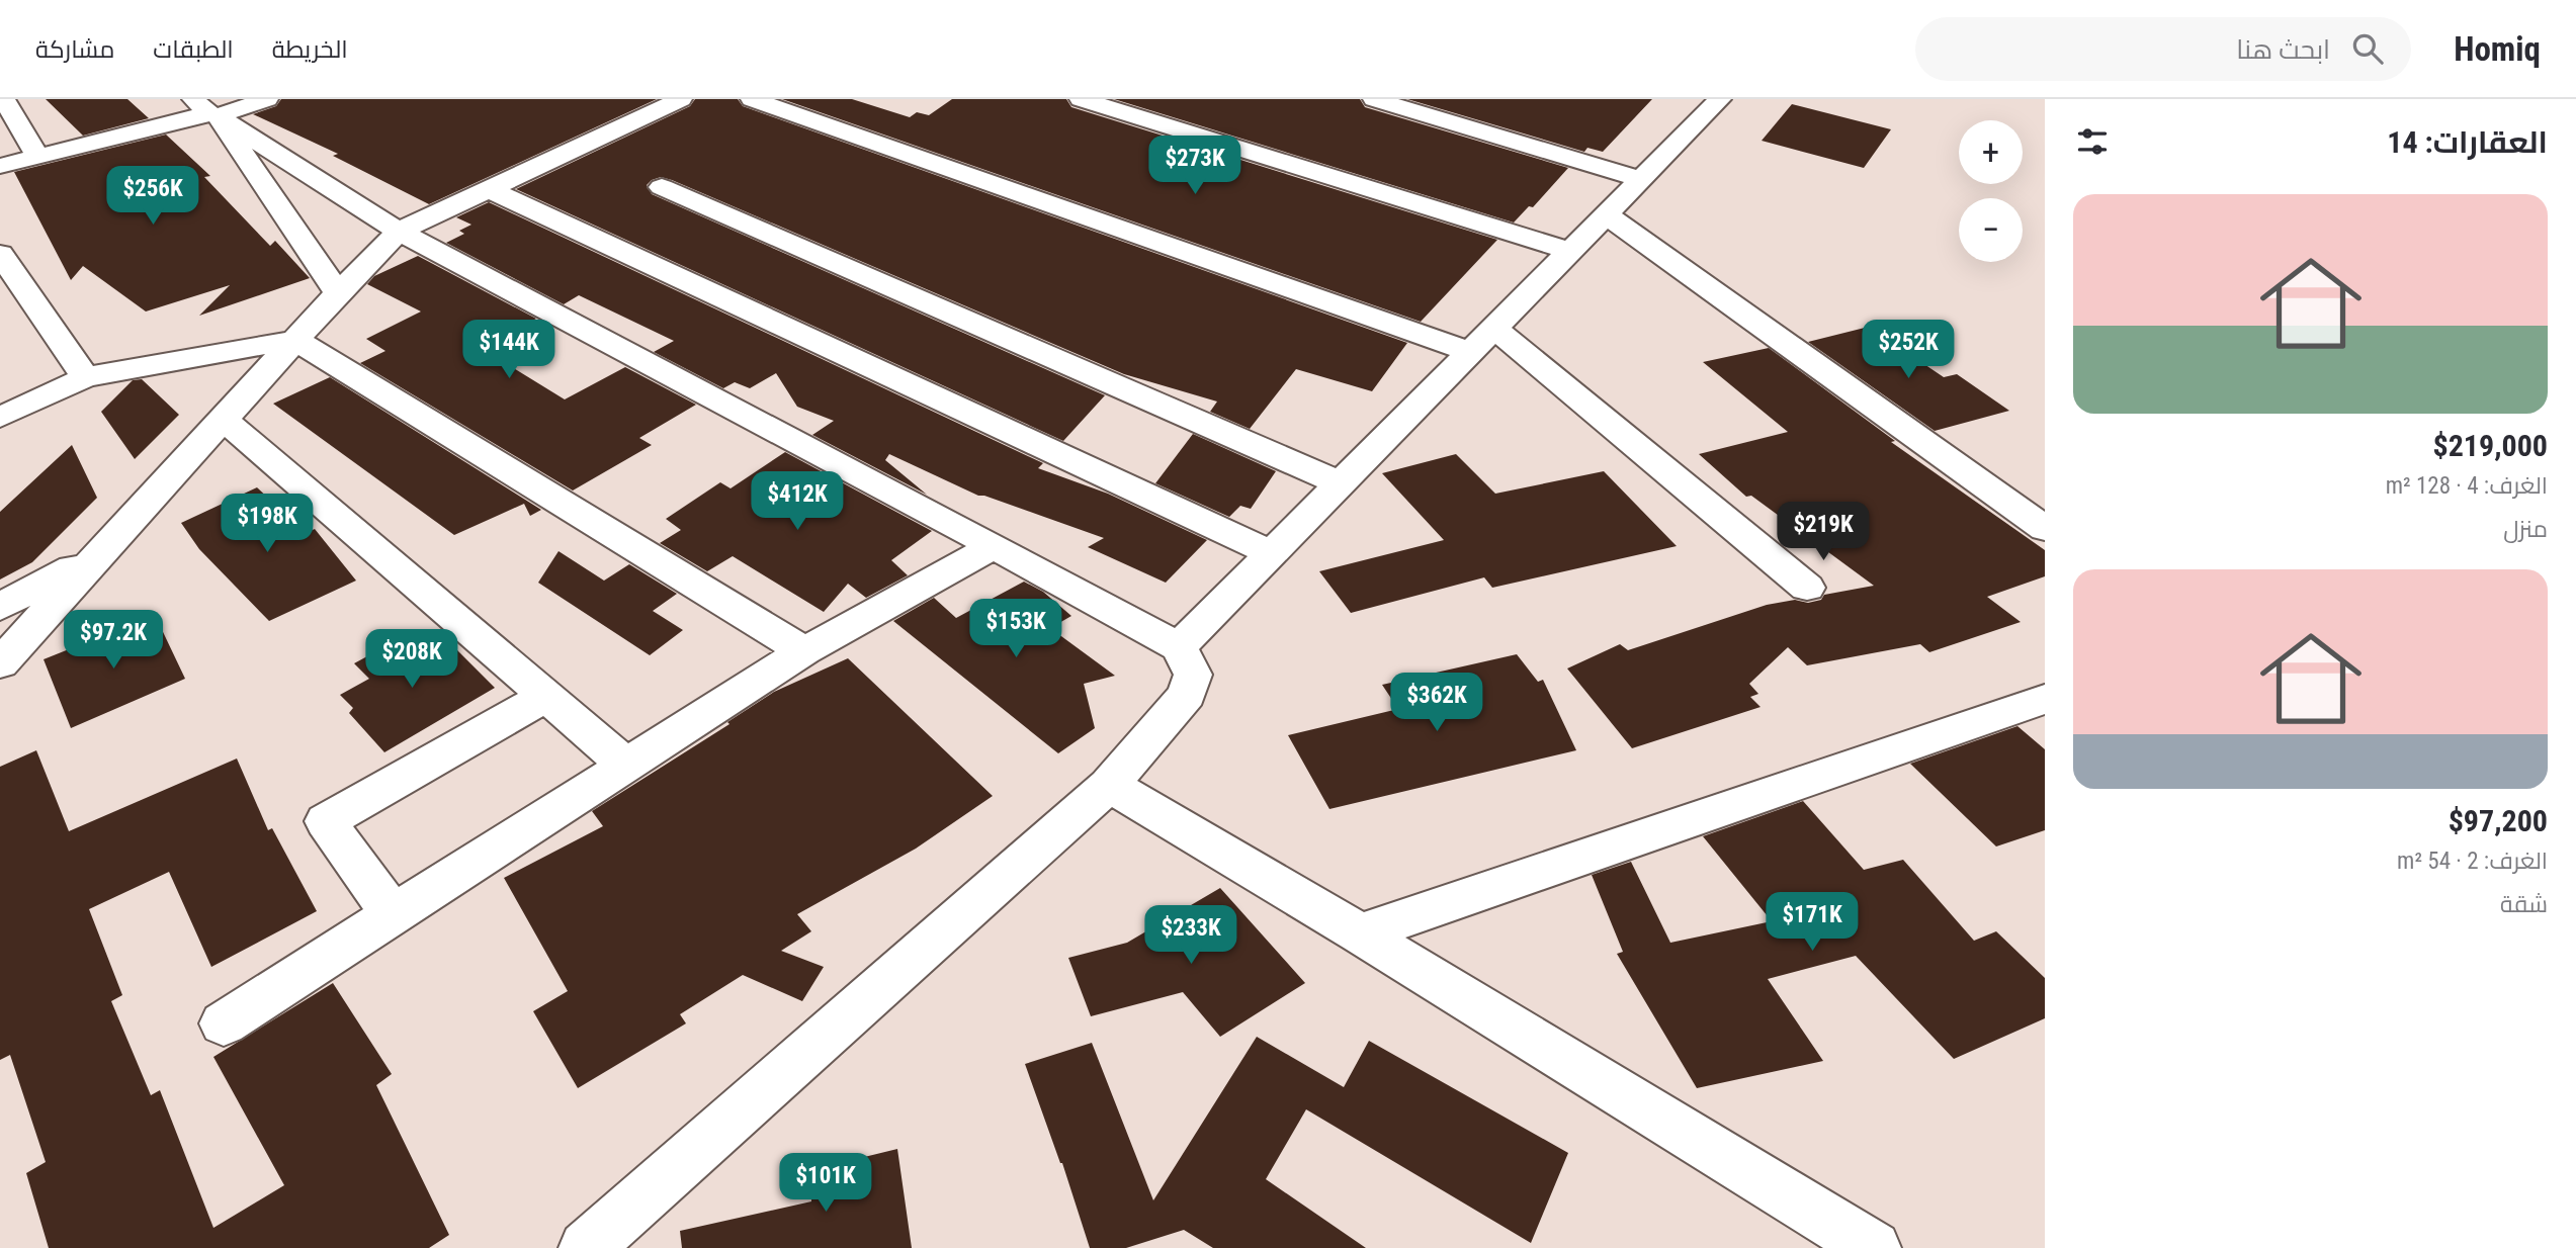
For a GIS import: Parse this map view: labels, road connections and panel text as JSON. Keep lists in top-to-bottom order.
{
  "page": {
    "header": "Homiq",
    "search": "ابحث هنا",
    "nav": ["الخريطة", "الطبقات", "مشاركة"],
    "heading": "العقارات: 14",
    "map_buttons": ["+", "−"],
    "price": [
      "$273K",
      "$256K",
      "$144K",
      "$252K",
      "$412K",
      "$198K",
      "$219K",
      "$153K",
      "$97.2K",
      "$208K",
      "$362K",
      "$171K",
      "$233K",
      "$101K"
    ],
    "list": [
      {
        "name": "$219,000",
        "note": "الغرف: 4 · 128 m² · منزل"
      },
      {
        "name": "$97,200",
        "note": "الغرف: 2 · 54 m² · شقة"
      }
    ]
  }
}
